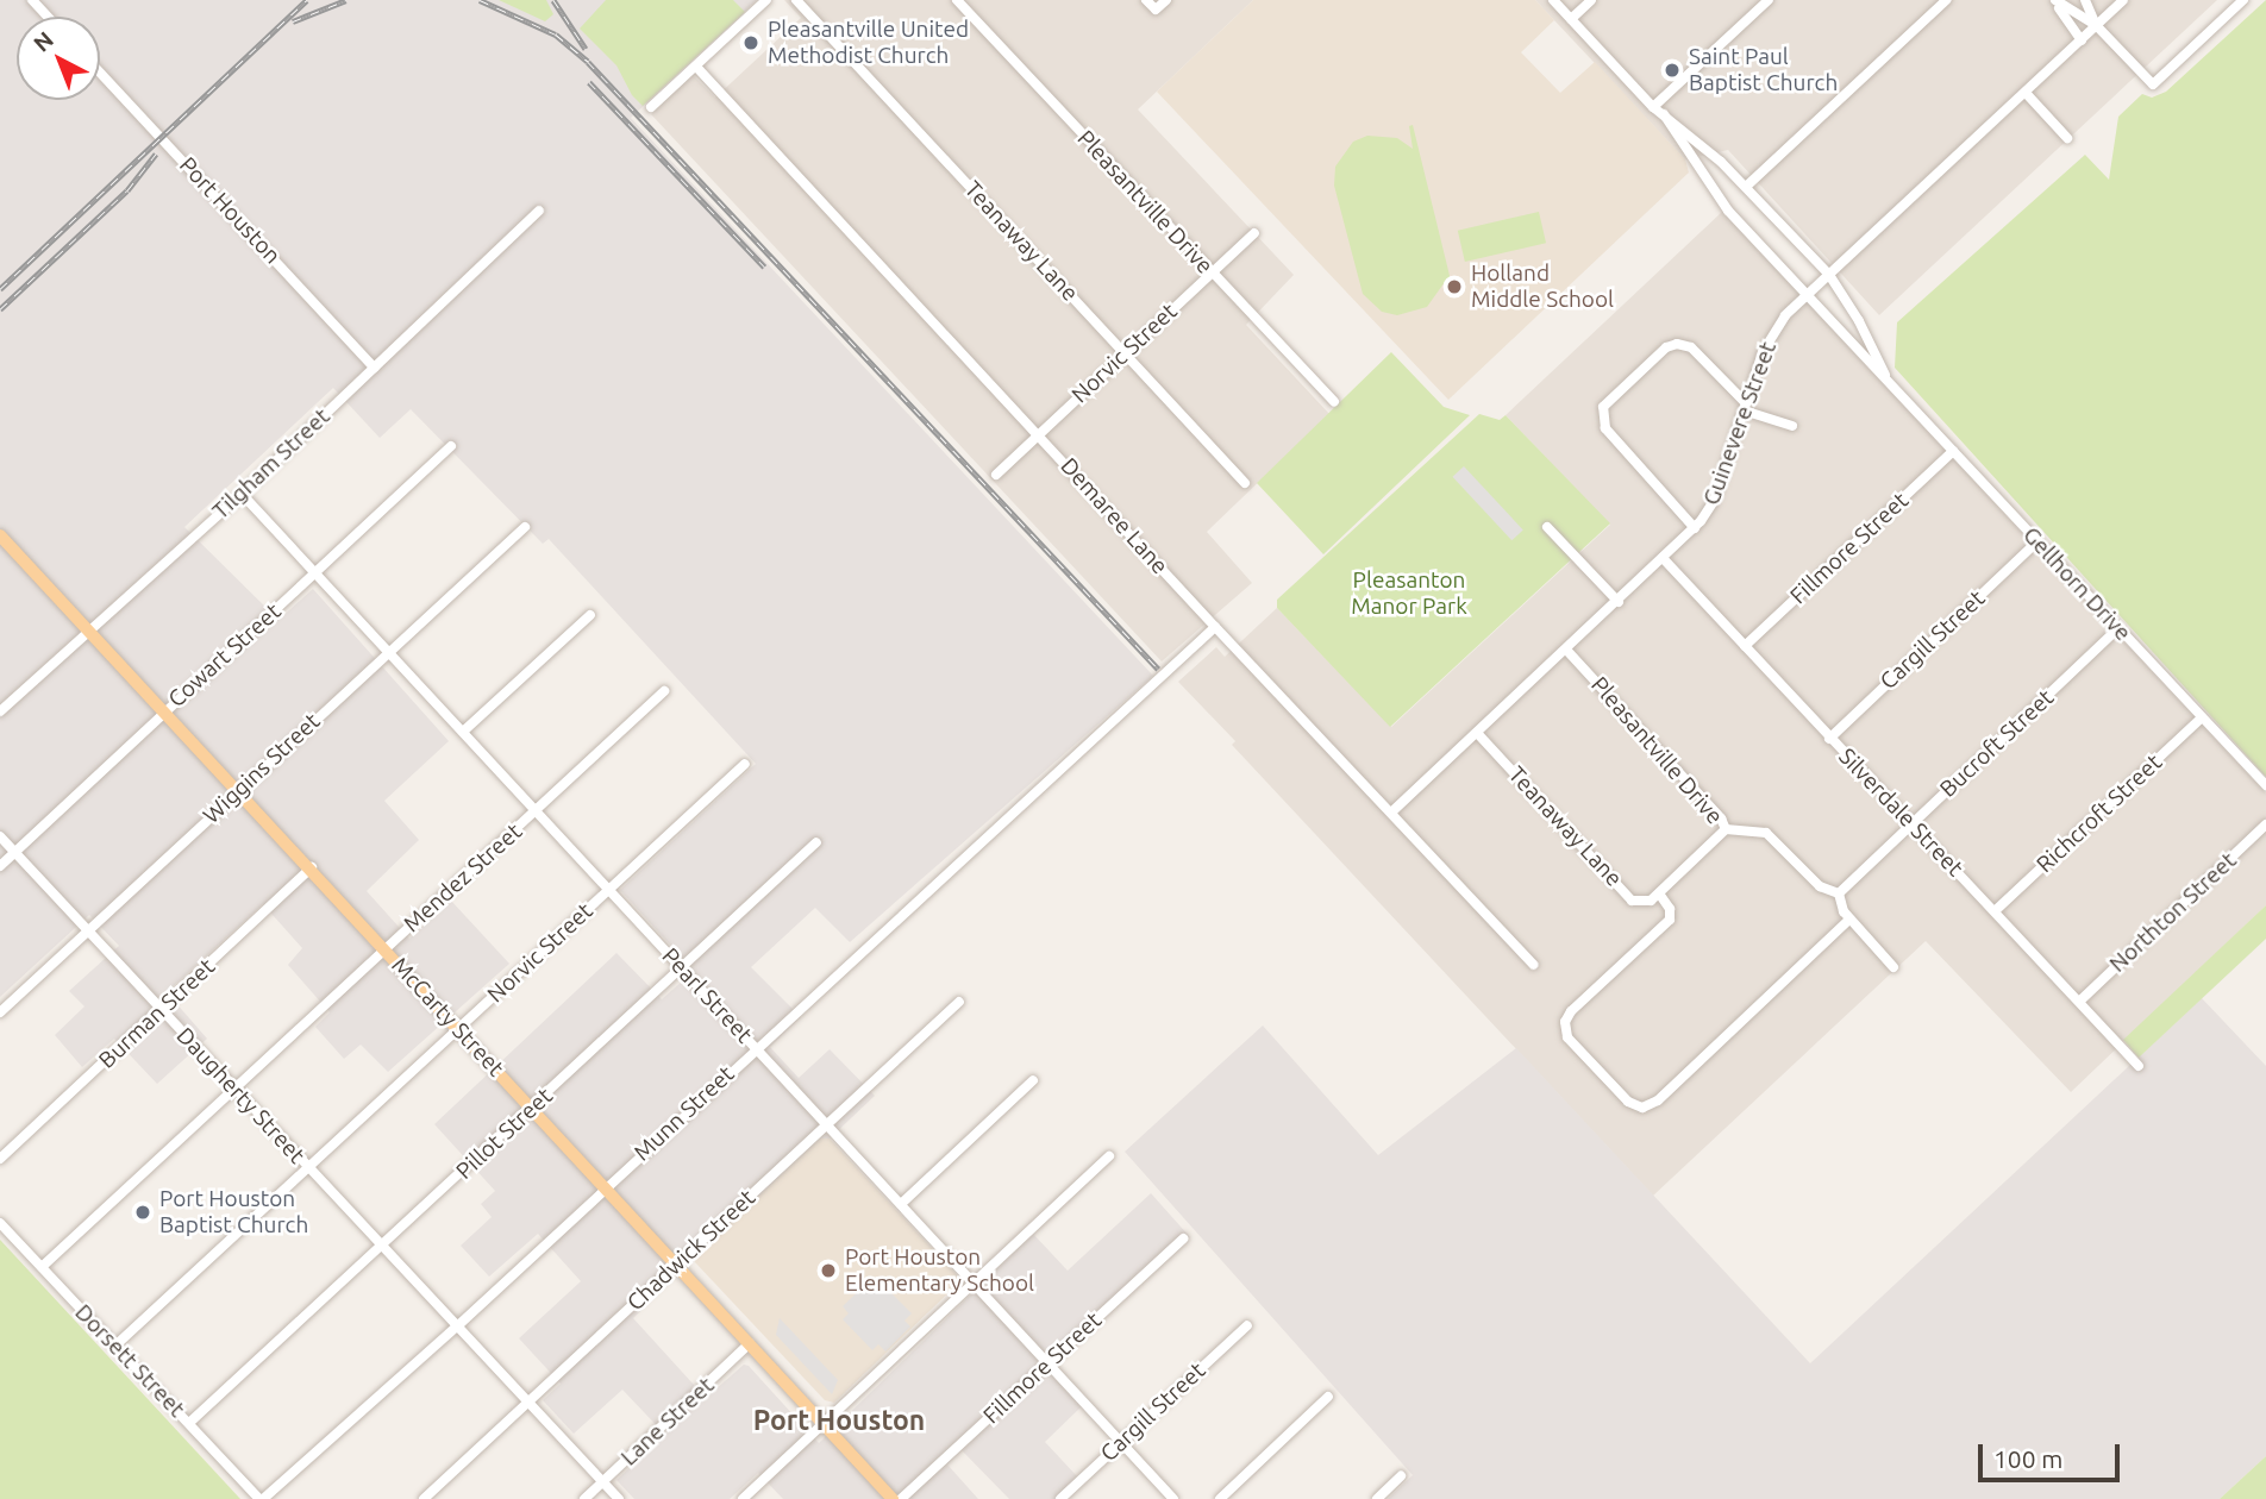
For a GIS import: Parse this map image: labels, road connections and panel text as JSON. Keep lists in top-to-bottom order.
{
  "streets": {
    "main road": ["McCarty Street"],
    "street": [
      "Pleasantville Drive",
      "Port Houston",
      "Teanaway Lane",
      "Norvic Street",
      "Guinevere Street",
      "Tilgham Street",
      "Demaree Lane",
      "Fillmore Street",
      "Gellhorn Drive",
      "Cargill Street",
      "Cowart Street",
      "Bucroft Street",
      "Wiggins Street",
      "Silverdale Street",
      "Richcroft Street",
      "Mendez Street",
      "Northton Street",
      "Pearl Street",
      "Burman Street",
      "Daugherty Street",
      "Munn Street",
      "Pillot Street",
      "Chadwick Street",
      "Dorsett Street",
      "Lane Street"
    ]
  },
  "crossings": [
    ["Pleasantville Drive", "Norvic Street"],
    ["Pleasantville Drive", "Guinevere Street"],
    ["Pleasantville Drive", "Bucroft Street"],
    ["Port Houston", "Tilgham Street"],
    ["Teanaway Lane", "Norvic Street"],
    ["Teanaway Lane", "Guinevere Street"],
    ["Norvic Street", "Demaree Lane"],
    ["Norvic Street", "Pearl Street"],
    ["Norvic Street", "McCarty Street"],
    ["Norvic Street", "Daugherty Street"],
    ["Norvic Street", "Dorsett Street"],
    ["Guinevere Street", "Demaree Lane"],
    ["Guinevere Street", "Gellhorn Drive"],
    ["Guinevere Street", "Silverdale Street"],
    ["Tilgham Street", "Pearl Street"],
    ["Tilgham Street", "McCarty Street"],
    ["Demaree Lane", "Munn Street"],
    ["Fillmore Street", "Gellhorn Drive"],
    ["Fillmore Street", "Silverdale Street"],
    ["Fillmore Street", "Pearl Street"],
    ["Gellhorn Drive", "Cargill Street"],
    ["Gellhorn Drive", "Bucroft Street"],
    ["Gellhorn Drive", "Richcroft Street"],
    ["Cargill Street", "Silverdale Street"],
    ["Cargill Street", "Pearl Street"],
    ["Cowart Street", "Pearl Street"],
    ["Cowart Street", "McCarty Street"],
    ["Cowart Street", "Daugherty Street"],
    ["Bucroft Street", "Silverdale Street"],
    ["Wiggins Street", "Pearl Street"],
    ["Wiggins Street", "McCarty Street"],
    ["Wiggins Street", "Daugherty Street"],
    ["Silverdale Street", "Richcroft Street"],
    ["Silverdale Street", "Northton Street"],
    ["Mendez Street", "Pearl Street"],
    ["Mendez Street", "McCarty Street"],
    ["Mendez Street", "Daugherty Street"],
    ["Mendez Street", "Dorsett Street"],
    ["Pearl Street", "Munn Street"],
    ["Pearl Street", "Pillot Street"],
    ["Pearl Street", "Chadwick Street"],
    ["Burman Street", "McCarty Street"],
    ["Burman Street", "Daugherty Street"],
    ["McCarty Street", "Munn Street"],
    ["McCarty Street", "Pillot Street"],
    ["McCarty Street", "Chadwick Street"],
    ["McCarty Street", "Lane Street"],
    ["Daugherty Street", "Munn Street"],
    ["Daugherty Street", "Pillot Street"],
    ["Daugherty Street", "Chadwick Street"],
    ["Daugherty Street", "Lane Street"],
    ["Munn Street", "Dorsett Street"],
    ["Pillot Street", "Dorsett Street"]
  ],
  "districts": ["Port Houston"],
  "parks": ["Pleasanton Manor Park"],
  "places": [
    "Pleasantville United Methodist Church",
    "Saint Paul Baptist Church",
    "Holland Middle School",
    "Port Houston Baptist Church",
    "Port Houston Elementary School"
  ],
  "scale_bar": "100 m",
  "north": "top left"
}
